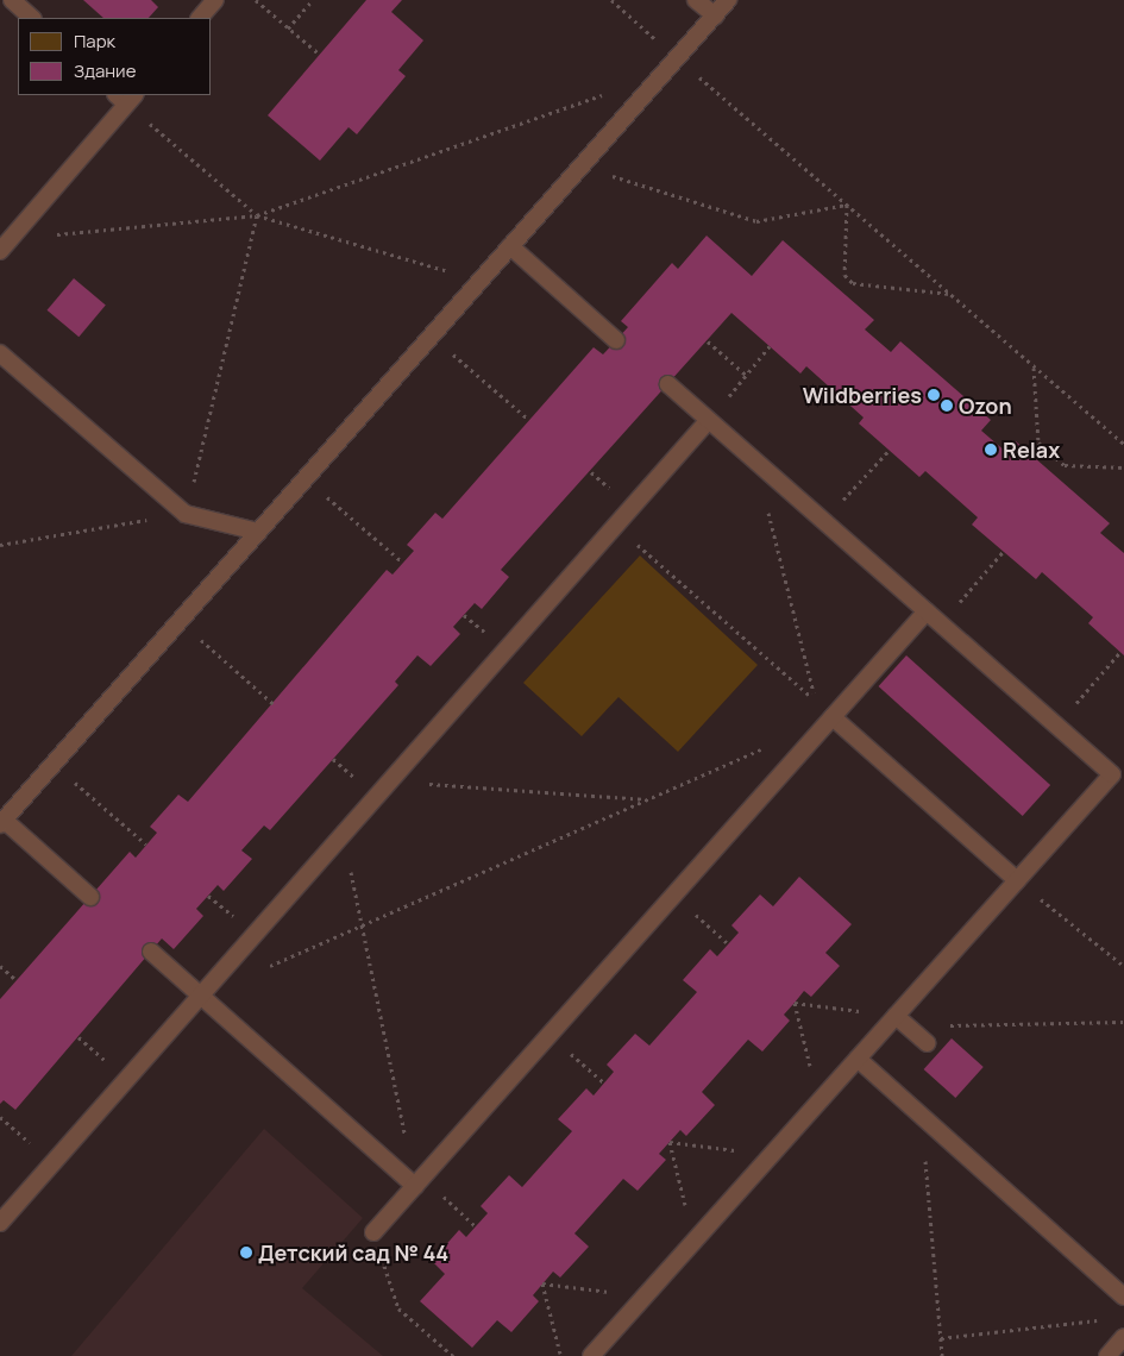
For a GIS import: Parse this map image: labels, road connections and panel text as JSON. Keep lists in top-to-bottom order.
{
  "places": [
    "Wildberries",
    "Ozon",
    "Relax",
    "Детский сад № 44"
  ],
  "legend": ["Парк", "Здание"]
}
